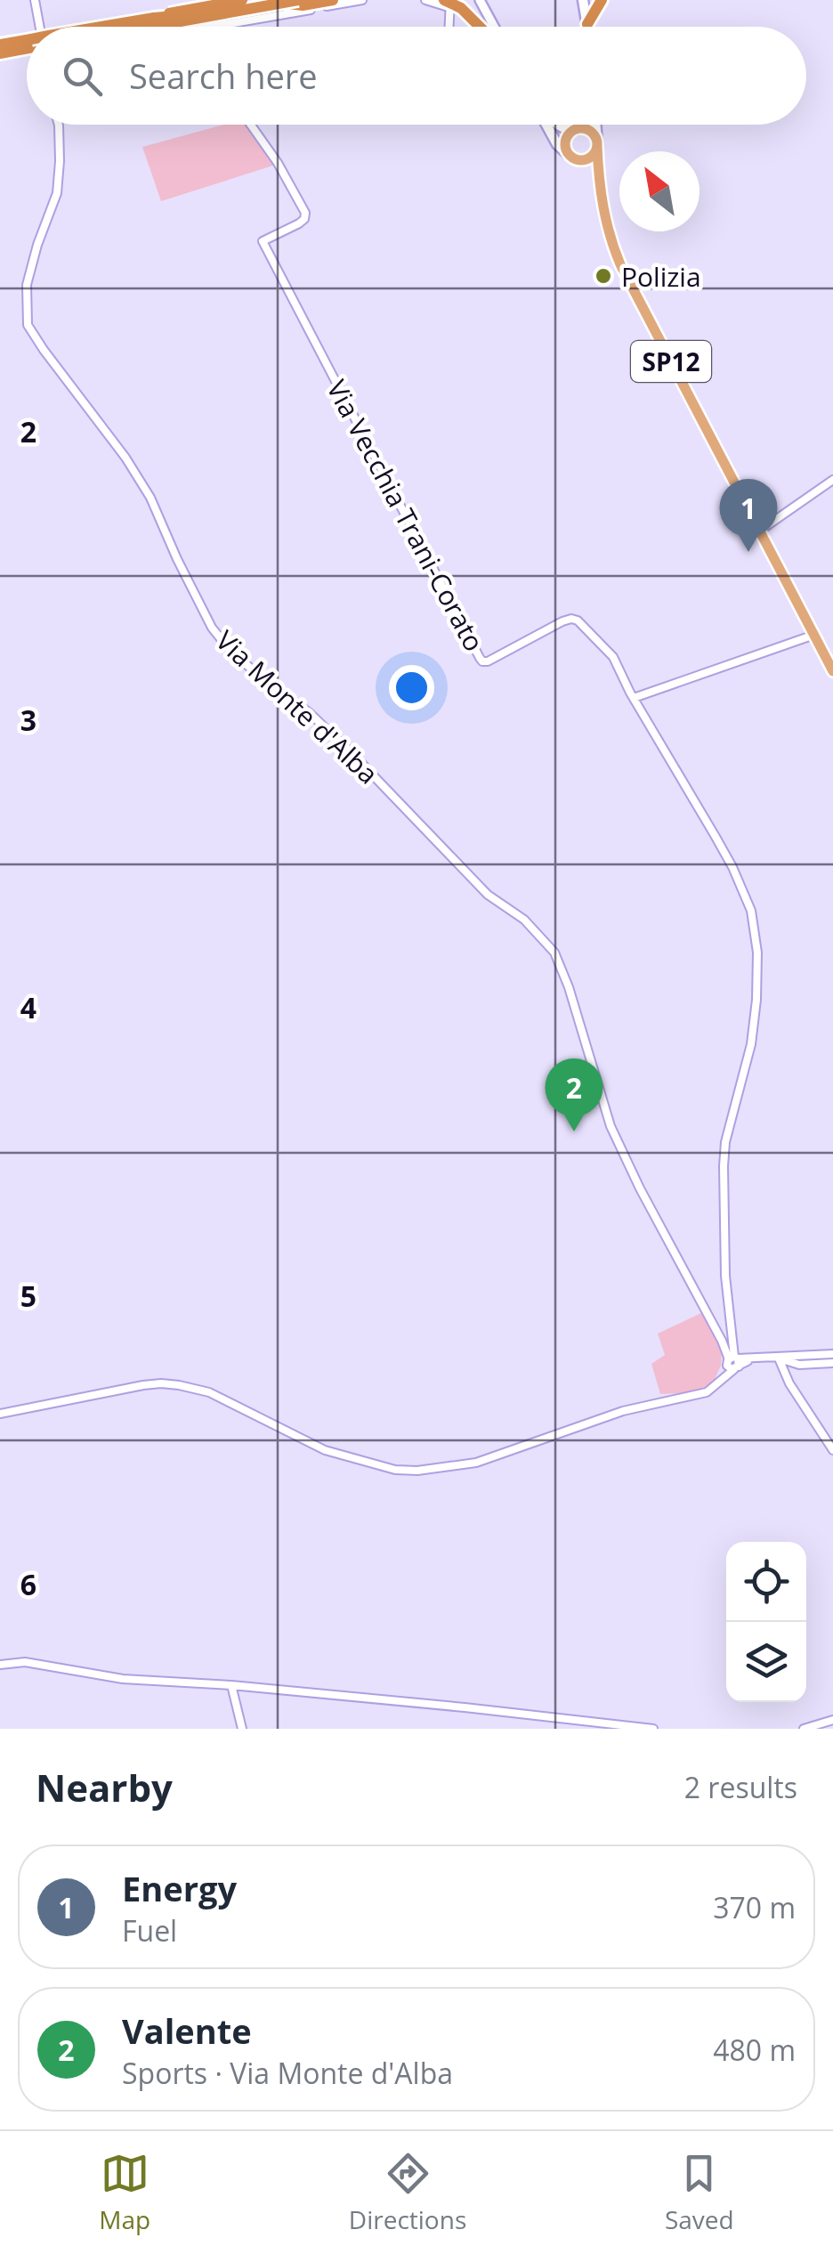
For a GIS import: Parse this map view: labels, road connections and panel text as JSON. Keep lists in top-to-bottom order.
{
  "streets": {
    "main road": ["SP12"],
    "street": ["Via Vecchia Trani-Corato", "Via Monte d'Alba"]
  },
  "crossings": [
    ["Via Vecchia Trani-Corato", "Via Monte d'Alba"]
  ],
  "places": ["Polizia"],
  "north": "top left",
  "page": {
    "search": "Search here",
    "pins": ["1", "2"],
    "heading": ["Nearby", "2 results"],
    "list": [
      {
        "mark": "1",
        "name": "Energy",
        "note": "Fuel",
        "value": "370 m"
      },
      {
        "mark": "2",
        "name": "Valente",
        "note": "Sports · Via Monte d'Alba",
        "value": "480 m"
      }
    ],
    "nav": ["Map", "Directions", "Saved"]
  },
  "grid": {
    "rows": [
      "2",
      "3",
      "4",
      "5",
      "6"
    ]
  }
}
